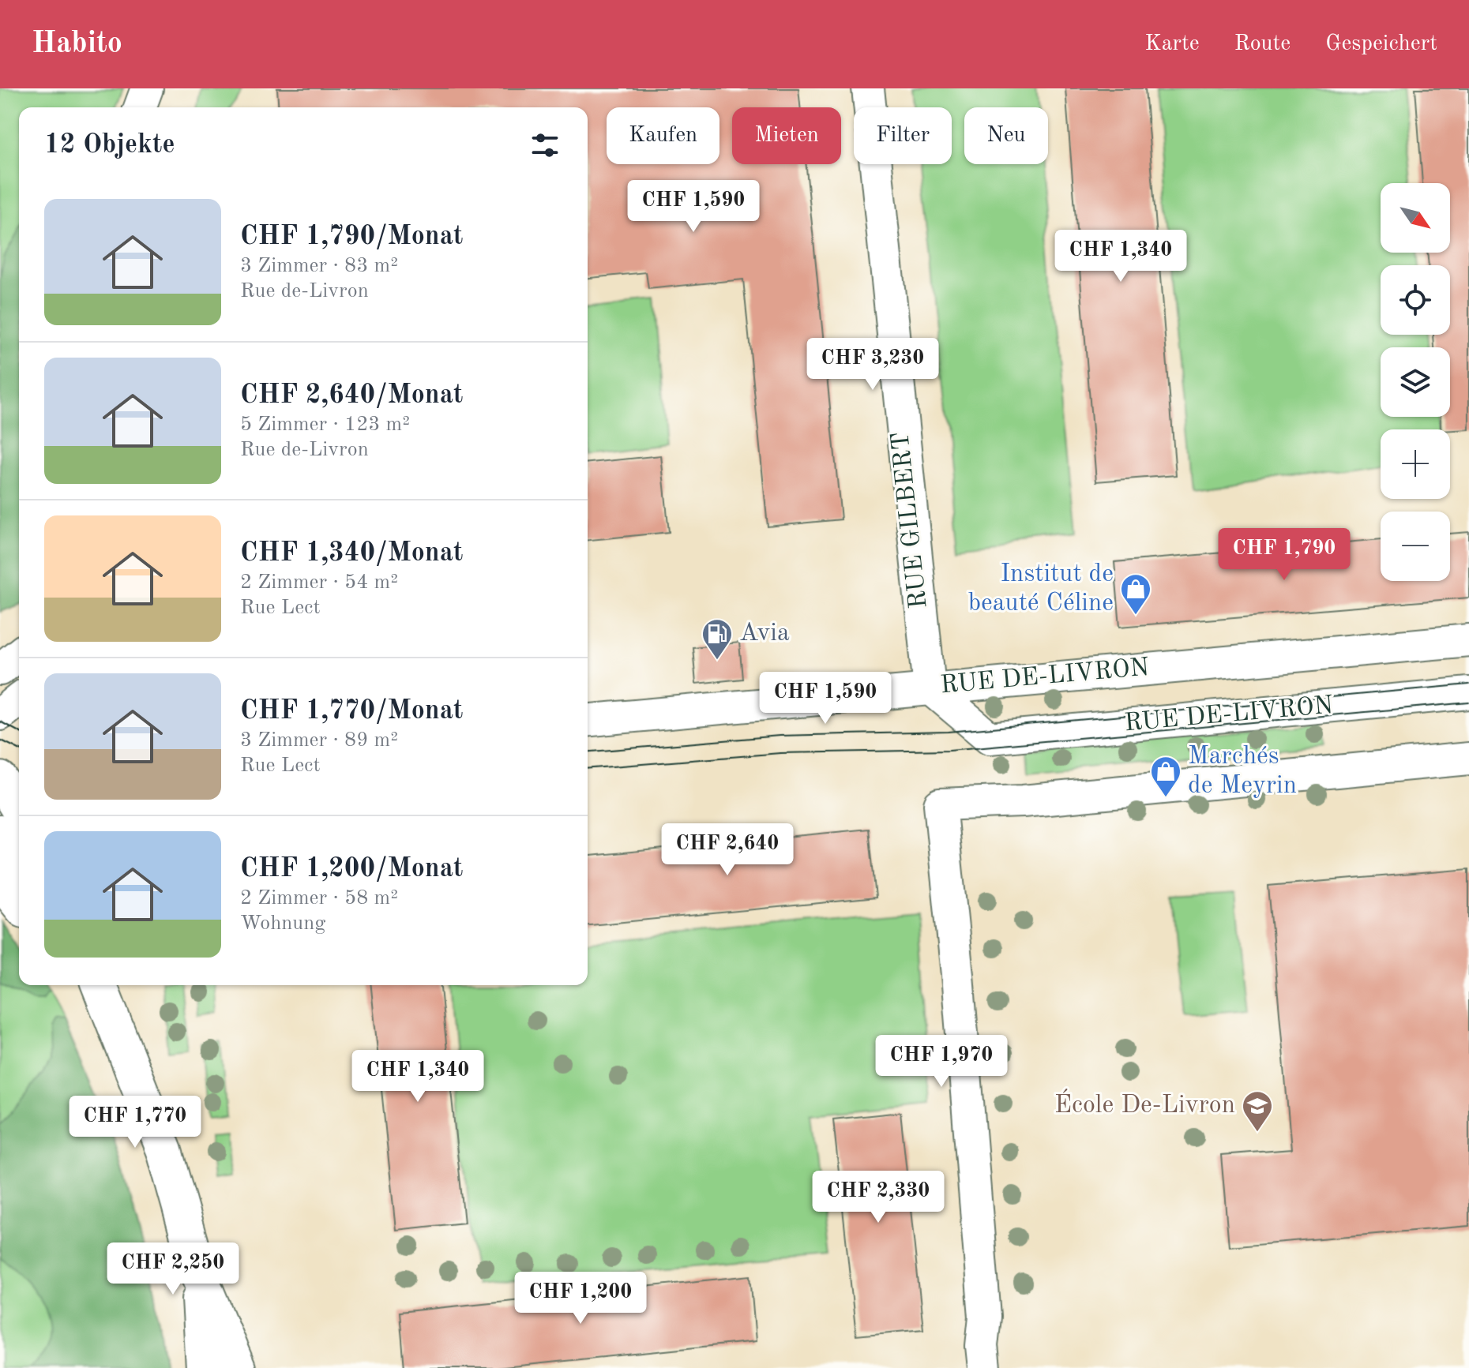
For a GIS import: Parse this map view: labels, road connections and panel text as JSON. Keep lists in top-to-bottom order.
{
  "streets": {
    "street": ["RUE GILBERT", "RUE DE-LIVRON"]
  },
  "crossings": [
    ["RUE GILBERT", "RUE DE-LIVRON"]
  ],
  "places": {
    "shop": ["Institut de beauté Céline", "Marchés de Meyrin"],
    "fuel station": ["Avia"],
    "school or university": ["École De-Livron"]
  },
  "north": "bottom right",
  "page": {
    "header": "Habito",
    "nav": ["Karte", "Route", "Gespeichert"],
    "chip": [
      "Kaufen",
      "Mieten",
      "Filter",
      "Neu"
    ],
    "heading": "12 Objekte",
    "price": [
      "CHF 1,590",
      "CHF 1,340",
      "CHF 3,230",
      "CHF 1,790",
      "CHF 1,590",
      "CHF 2,640",
      "CHF 1,970",
      "CHF 1,340",
      "CHF 1,770",
      "CHF 2,330",
      "CHF 2,250",
      "CHF 1,200"
    ],
    "map_buttons": ["+", "−"],
    "list": [
      {
        "name": "CHF 1,790/Monat",
        "note": "3 Zimmer · 83 m² · Rue de-Livron"
      },
      {
        "name": "CHF 2,640/Monat",
        "note": "5 Zimmer · 123 m² · Rue de-Livron"
      },
      {
        "name": "CHF 1,340/Monat",
        "note": "2 Zimmer · 54 m² · Rue Lect"
      },
      {
        "name": "CHF 1,770/Monat",
        "note": "3 Zimmer · 89 m² · Rue Lect"
      },
      {
        "name": "CHF 1,200/Monat",
        "note": "2 Zimmer · 58 m² · Wohnung"
      }
    ]
  }
}
